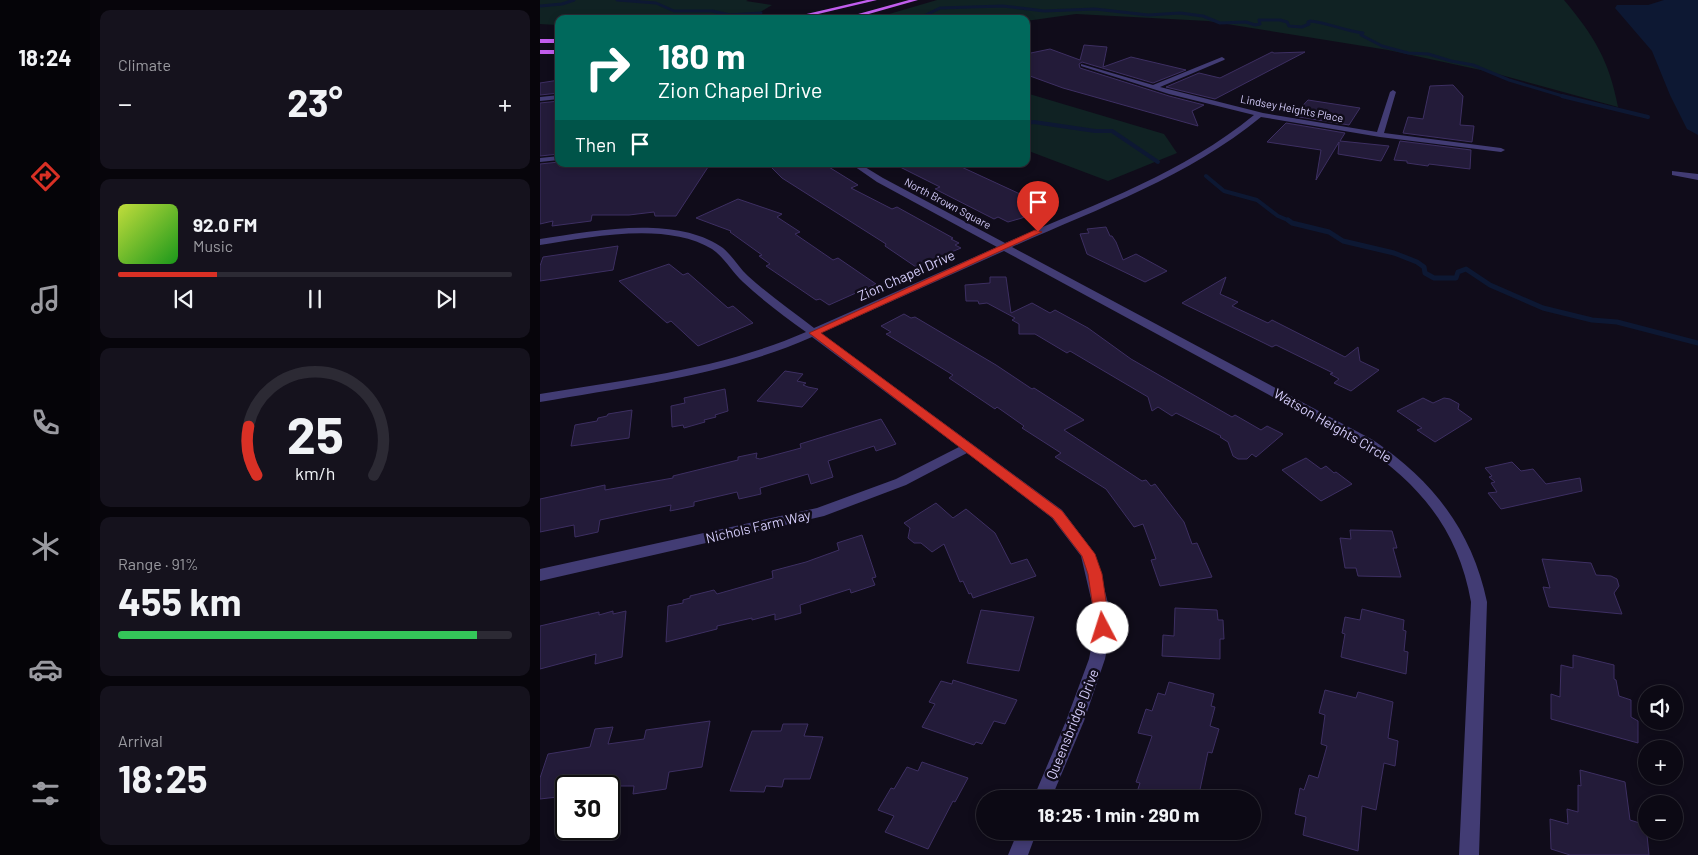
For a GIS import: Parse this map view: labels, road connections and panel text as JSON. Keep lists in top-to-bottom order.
{
  "streets": {
    "street": [
      "Lindsey Heights Place",
      "North Brown Square",
      "Zion Chapel Drive",
      "Watson Heights Circle",
      "Nichols Farm Way",
      "Queensbridge Drive"
    ]
  },
  "crossings": [
    ["Lindsey Heights Place", "Zion Chapel Drive"],
    ["North Brown Square", "Zion Chapel Drive"],
    ["North Brown Square", "Watson Heights Circle"],
    ["Zion Chapel Drive", "Watson Heights Circle"],
    ["Zion Chapel Drive", "Queensbridge Drive"],
    ["Nichols Farm Way", "Queensbridge Drive"]
  ],
  "page": {
    "tabs": "18:24",
    "tile": [
      "Climate",
      ["Range · 91%", "455 km"],
      ["Arrival", "18:25"]
    ],
    "turn": ["180 m", "Zion Chapel Drive"],
    "heat": ["−", "23°", "+"],
    "then": "Then",
    "song": ["92.0 FM", "Music"],
    "map_buttons": ["+", "−"],
    "limit": "30",
    "trip": "18:25 · 1 min · 290 m",
    "gauge": ["25", "km/h"]
  }
}
